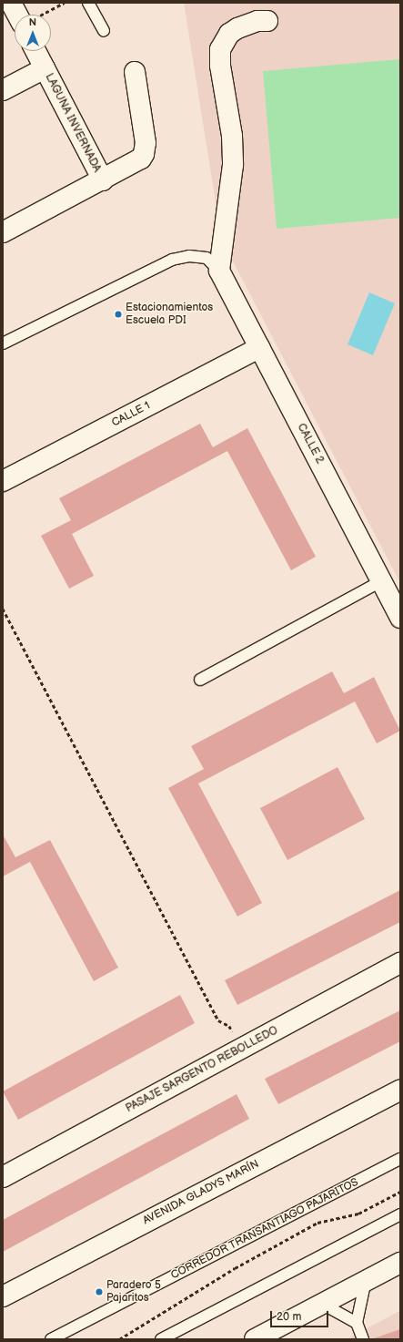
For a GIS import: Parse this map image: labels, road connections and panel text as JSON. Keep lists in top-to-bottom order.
{
  "streets": {
    "street": [
      "LAGUNA INVERNADA",
      "CALLE 1",
      "CALLE 2",
      "PASAJE SARGENTO REBOLLEDO",
      "AVENIDA GLADYS MARÍN"
    ],
    "lane": ["CORREDOR TRANSANTIAGO PAJARITOS"]
  },
  "crossings": [
    ["CALLE 1", "CALLE 2"]
  ],
  "places": ["Estacionamientos Escuela PDI", "Paradero 5 Pajaritos"],
  "scale_bar": "20 m",
  "north": "top"
}
